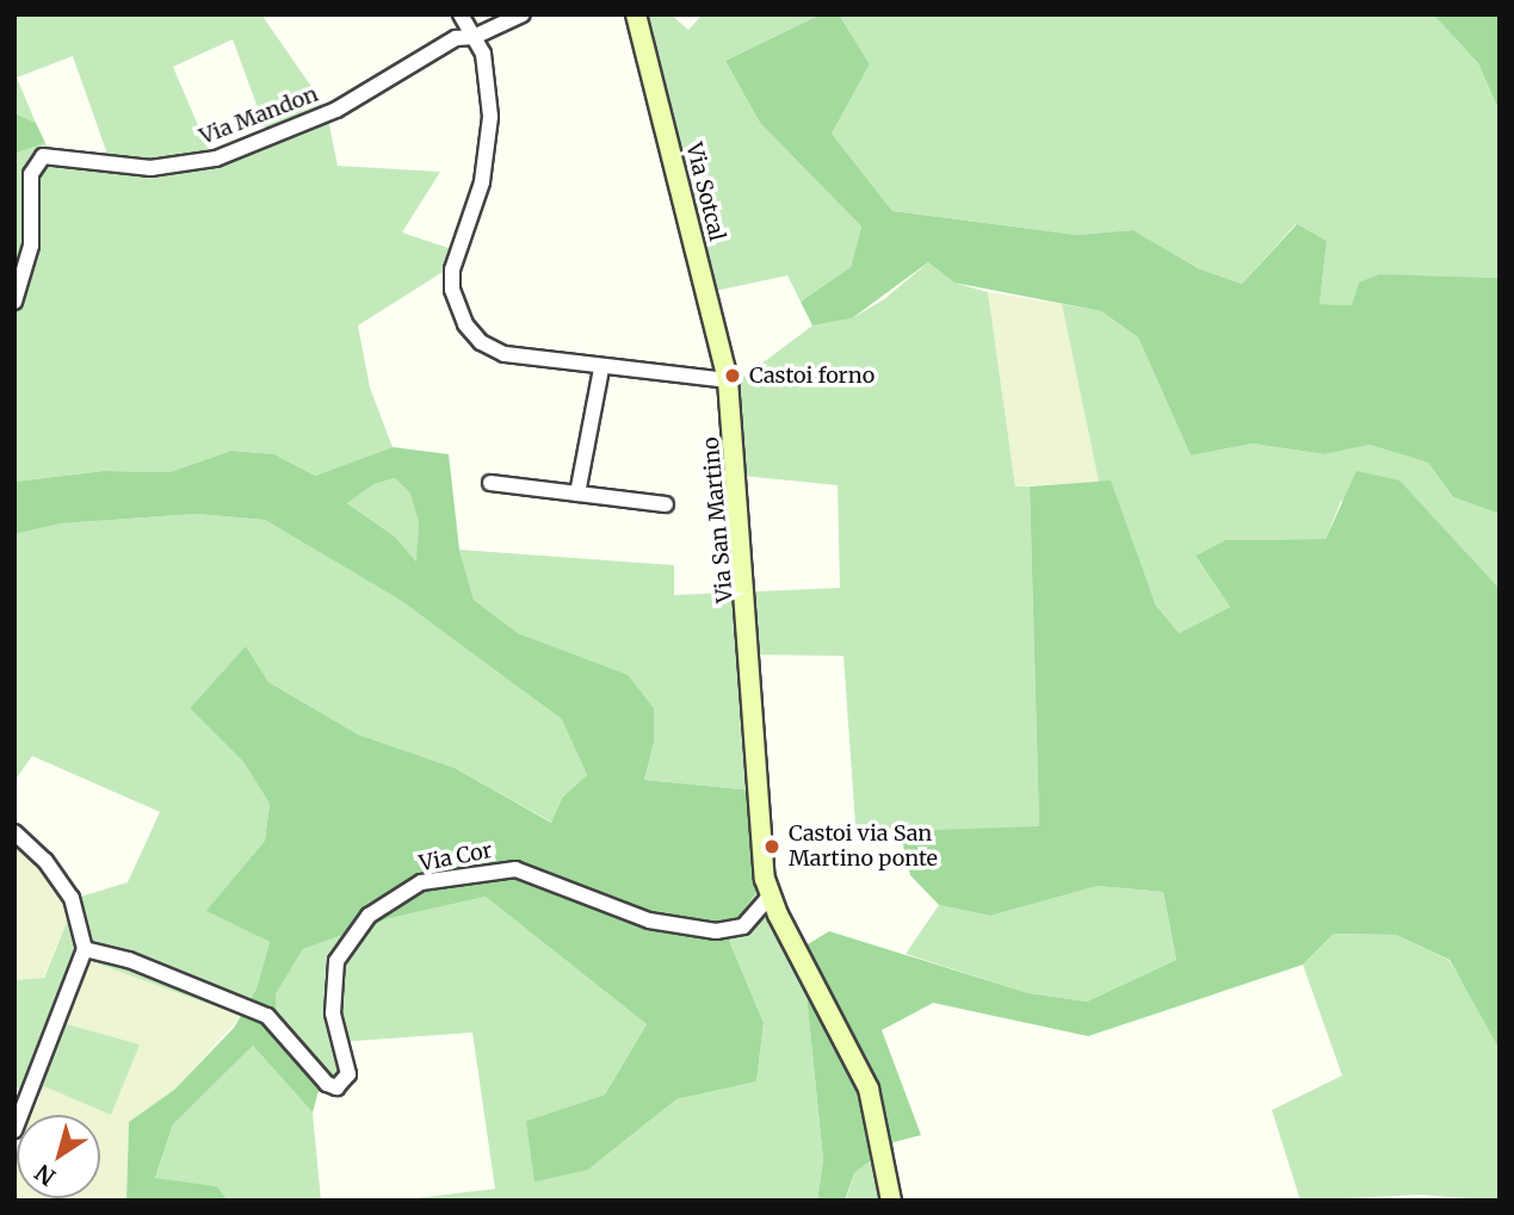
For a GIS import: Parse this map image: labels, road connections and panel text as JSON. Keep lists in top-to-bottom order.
{
  "streets": {
    "street": [
      "Via Mandon",
      "Via Sotcal",
      "Via San Martino",
      "Via Cor"
    ]
  },
  "crossings": [
    ["Via Sotcal", "Via San Martino"],
    ["Via San Martino", "Via Cor"]
  ],
  "places": ["Castoi forno", "Castoi via San Martino ponte"],
  "north": "bottom left"
}
